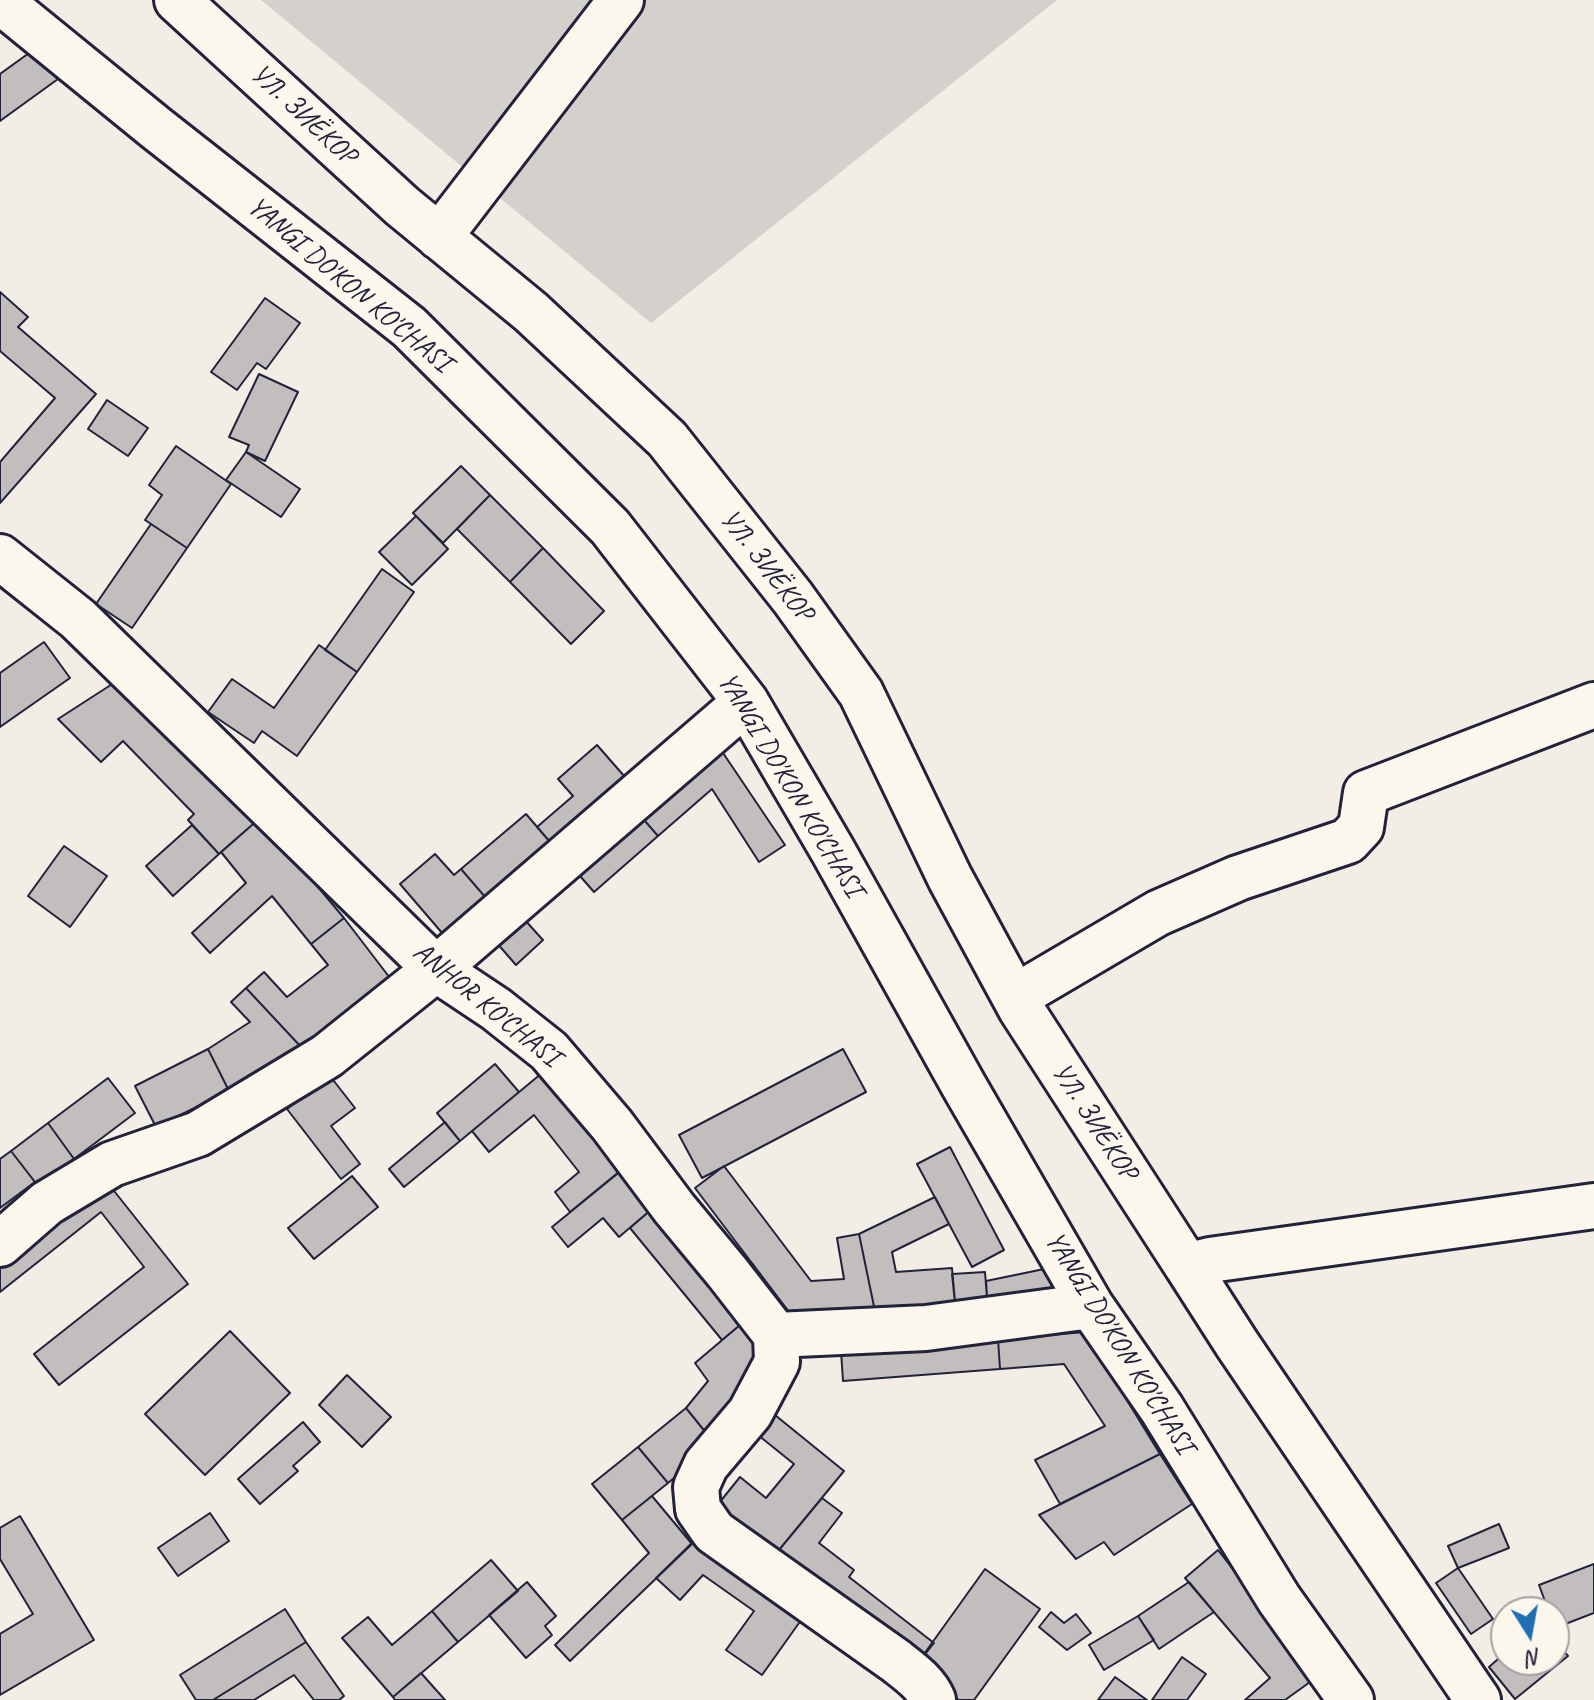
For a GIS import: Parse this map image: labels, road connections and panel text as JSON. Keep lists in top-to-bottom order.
{
  "streets": {
    "street": ["УЛ. ЗИЁКОР", "YANGI DO'KON KO'CHASI", "ANHOR KO'CHASI"]
  },
  "north": "bottom"
}
